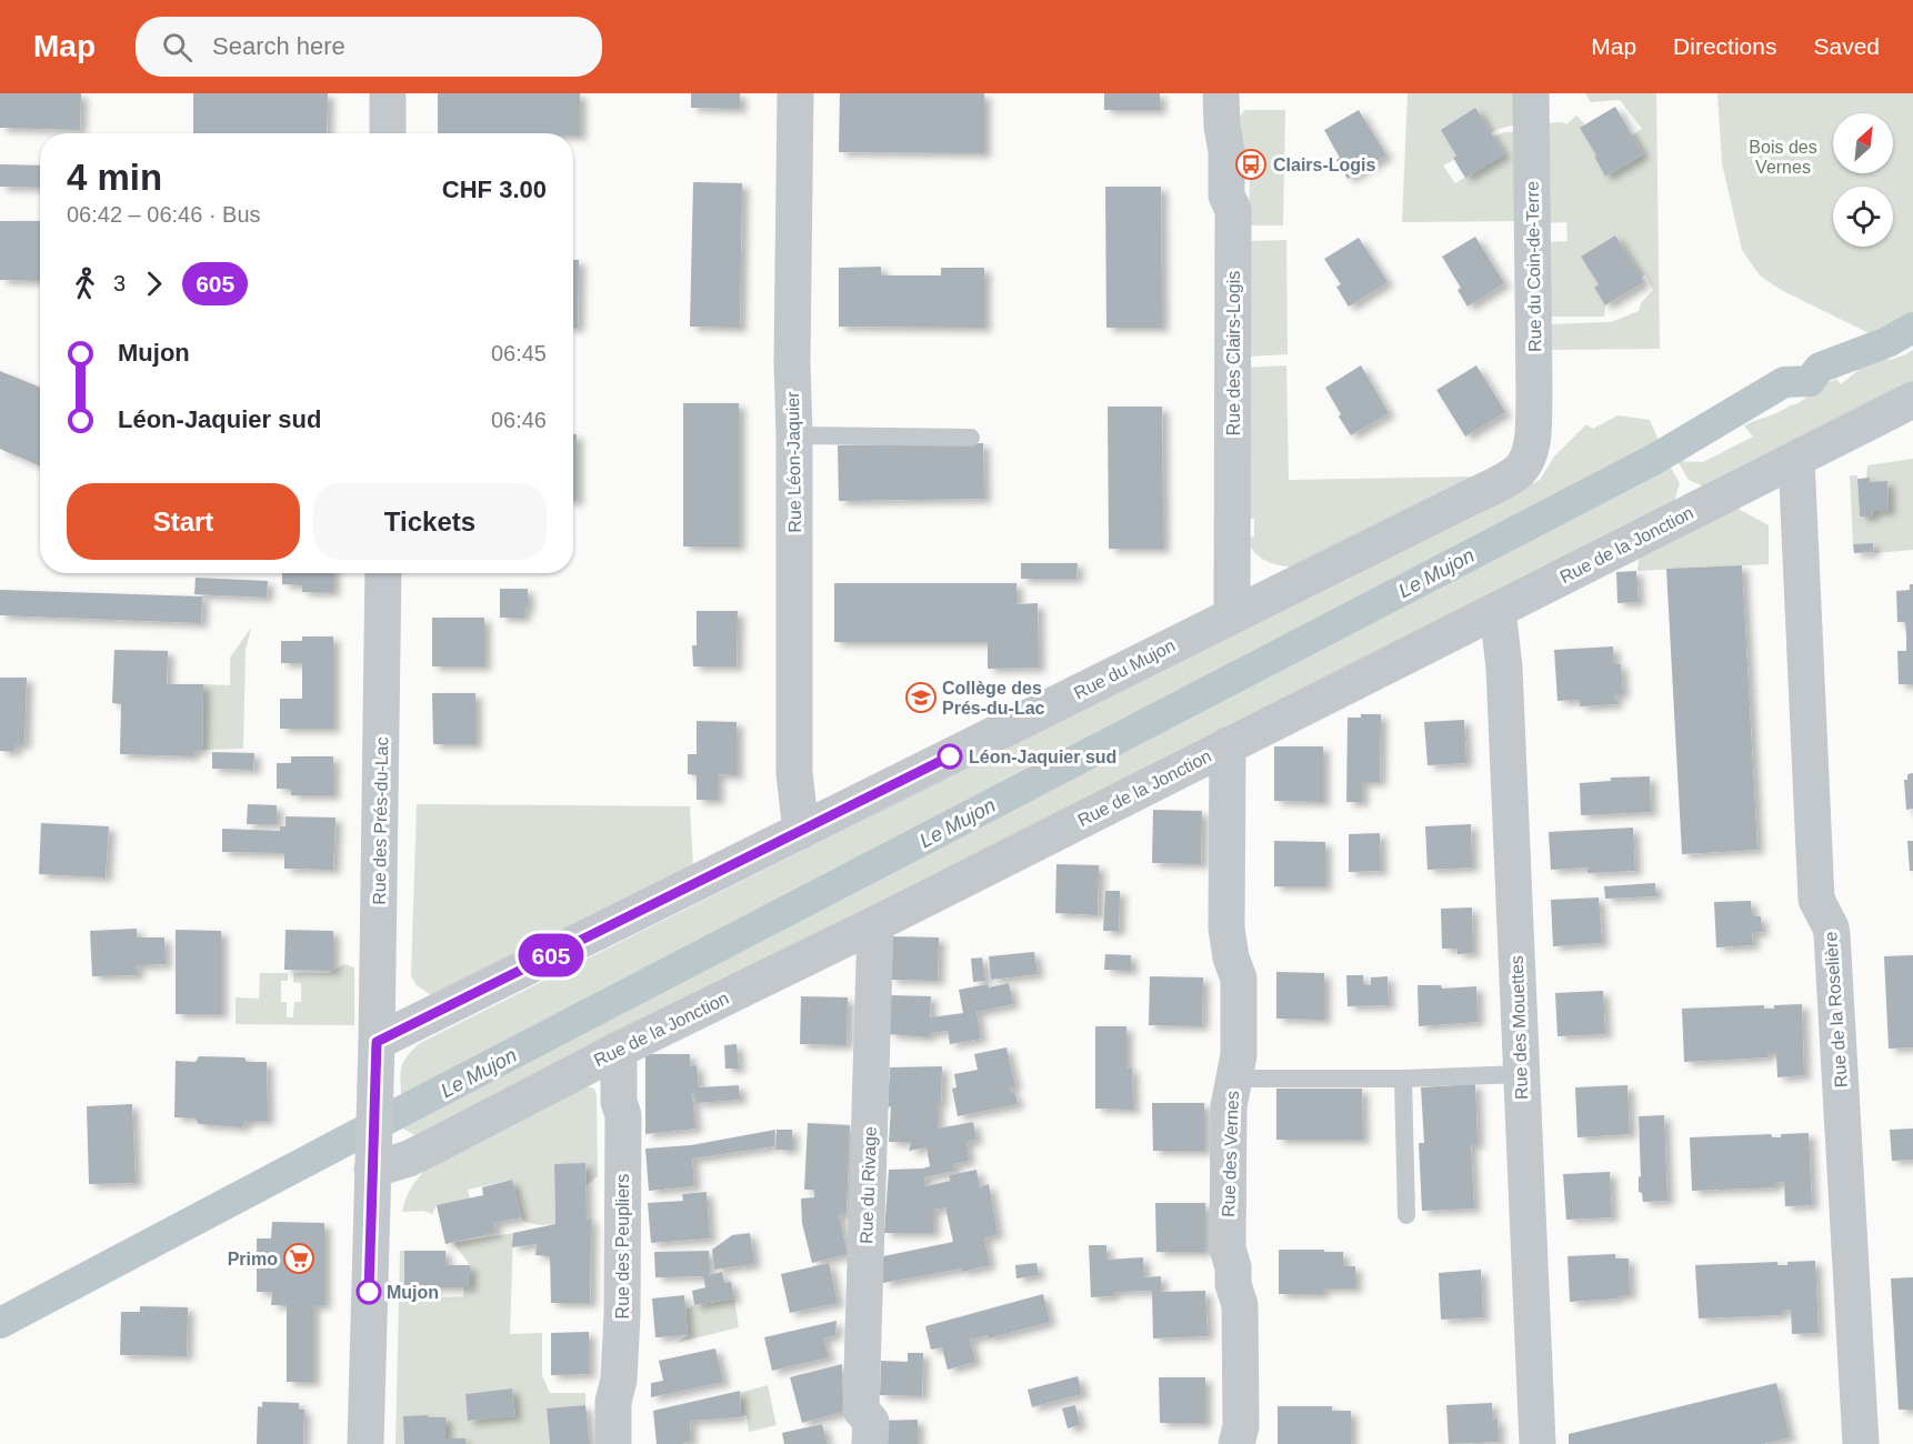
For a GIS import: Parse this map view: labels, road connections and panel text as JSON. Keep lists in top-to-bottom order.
{
  "streets": {
    "street": [
      "Rue du Coin-de-Terre",
      "Rue des Clairs-Logis",
      "Rue Léon-Jaquier",
      "Rue de la Jonction",
      "Rue du Mujon",
      "Rue des Prés-du-Lac",
      "Rue de la Roselière",
      "Rue des Mouettes",
      "Rue des Vernes",
      "Rue du Rivage",
      "Rue des Peupliers"
    ]
  },
  "crossings": [
    ["Rue du Coin-de-Terre", "Rue du Mujon"],
    ["Rue des Clairs-Logis", "Rue du Mujon"],
    ["Rue Léon-Jaquier", "Rue du Mujon"],
    ["Rue de la Jonction", "Rue des Prés-du-Lac"],
    ["Rue de la Jonction", "Rue de la Roselière"],
    ["Rue de la Jonction", "Rue des Mouettes"],
    ["Rue de la Jonction", "Rue des Vernes"],
    ["Rue de la Jonction", "Rue du Rivage"],
    ["Rue de la Jonction", "Rue des Peupliers"],
    ["Rue du Mujon", "Rue des Prés-du-Lac"]
  ],
  "water": ["Le Mujon"],
  "parks": ["Bois des Vernes"],
  "places": {
    "bus stop": ["Clairs-Logis"],
    "school or university": ["Collège des Prés-du-Lac"],
    "other": ["Léon-Jaquier sud", "Mujon"],
    "supermarket": ["Primo"]
  },
  "lines": ["bus line 605"],
  "north": "top right",
  "page": {
    "header": "Map",
    "search": "Search here",
    "nav": ["Map", "Directions", "Saved"],
    "on_map": "605",
    "heading": ["4 min", "06:42 – 06:46 · Bus", "CHF 3.00"],
    "legs": ["3", "605"],
    "list": [
      {
        "name": "Mujon",
        "value": "06:45"
      },
      {
        "name": "Léon-Jaquier sud",
        "value": "06:46"
      }
    ],
    "buttons": ["Start", "Tickets"]
  }
}
